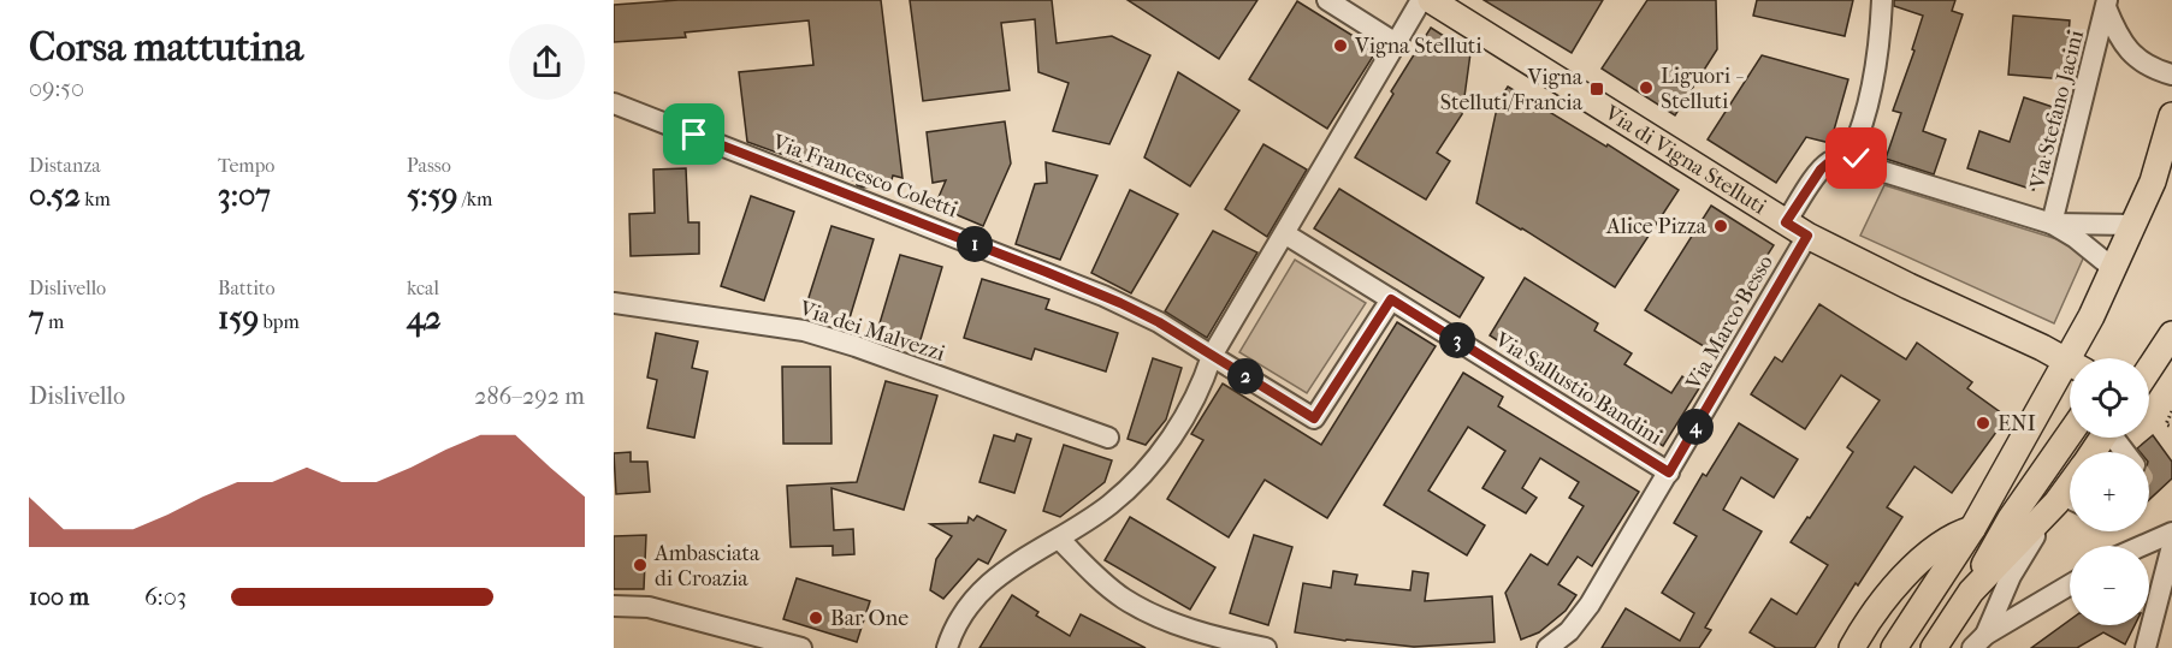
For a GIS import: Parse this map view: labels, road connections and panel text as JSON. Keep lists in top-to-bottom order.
{
  "streets": {
    "main road": ["Via di Vigna Stelluti"],
    "street": [
      "Via Stefano Jacini",
      "Via Francesco Coletti",
      "Via Marco Besso",
      "Via dei Malvezzi",
      "Via Sallustio Bandini"
    ]
  },
  "crossings": [
    ["Via Stefano Jacini", "Via Marco Besso"],
    ["Via di Vigna Stelluti", "Via Marco Besso"],
    ["Via Francesco Coletti", "Via Sallustio Bandini"],
    ["Via Marco Besso", "Via Sallustio Bandini"]
  ],
  "places": {
    "other": [
      "Vigna Stelluti",
      "Liguori - Stelluti",
      "Alice Pizza",
      "ENI",
      "Ambasciata di Croazia",
      "Bar One"
    ],
    "transit": ["Vigna Stelluti/Francia"]
  },
  "page": {
    "heading": ["Corsa mattutina", "09:50"],
    "stats": [
      ["Distanza", "0.52 km"],
      ["Tempo", "3:07"],
      ["Passo", "5:59 /km"],
      ["Dislivello", "7 m"],
      ["Battito", "159 bpm"],
      ["kcal", "42"]
    ],
    "pins": [
      "1",
      "3",
      "2",
      "4"
    ],
    "map_buttons": ["+", "−"],
    "chart": ["Dislivello", "286–292 m"],
    "list": [
      {
        "name": "100 m",
        "note": "6:03"
      }
    ]
  }
}
